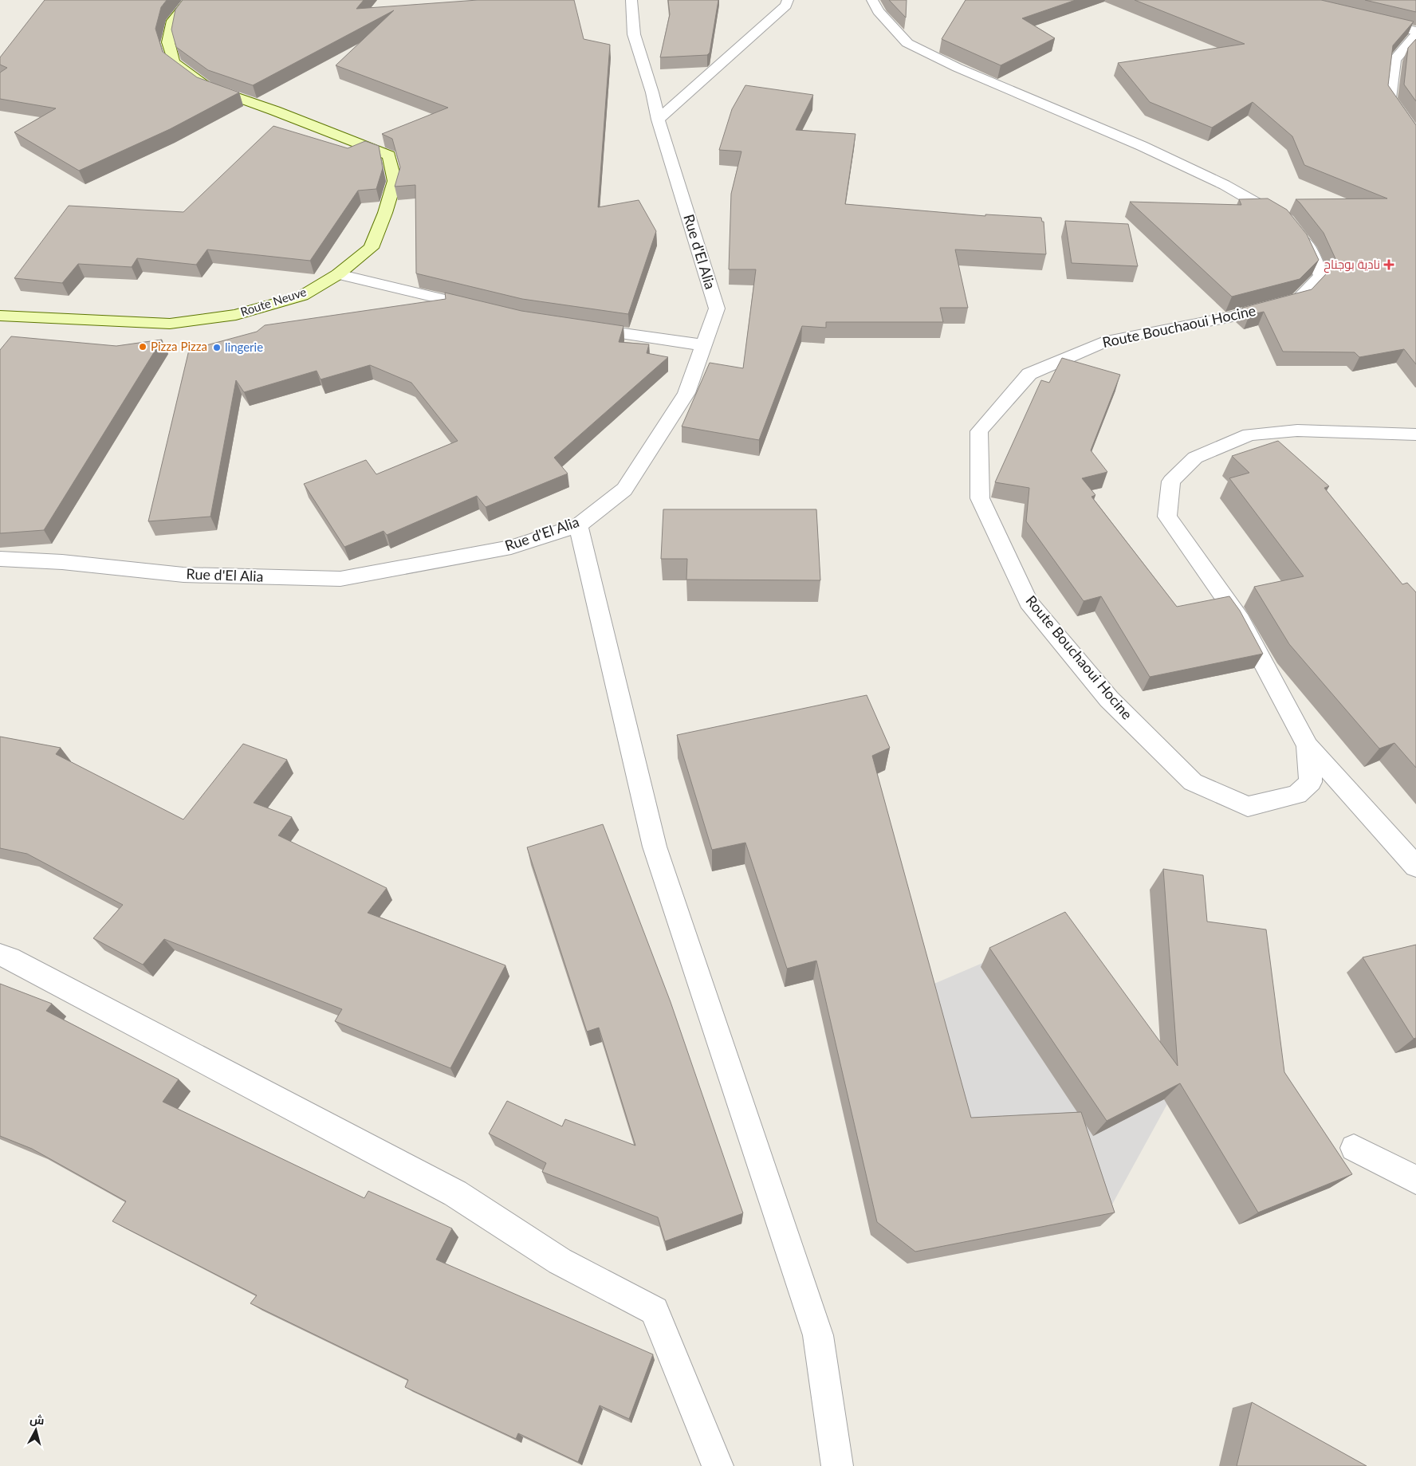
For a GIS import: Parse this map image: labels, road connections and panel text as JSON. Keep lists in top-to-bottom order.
{
  "streets": {
    "main road": ["Route Neuve"],
    "street": ["Rue d'El Alia", "Route Bouchaoui Hocine"]
  },
  "places": {
    "health": ["نادية بوجناح"],
    "other": ["Pizza Pizza", "lingerie"]
  },
  "north": "top"
}
